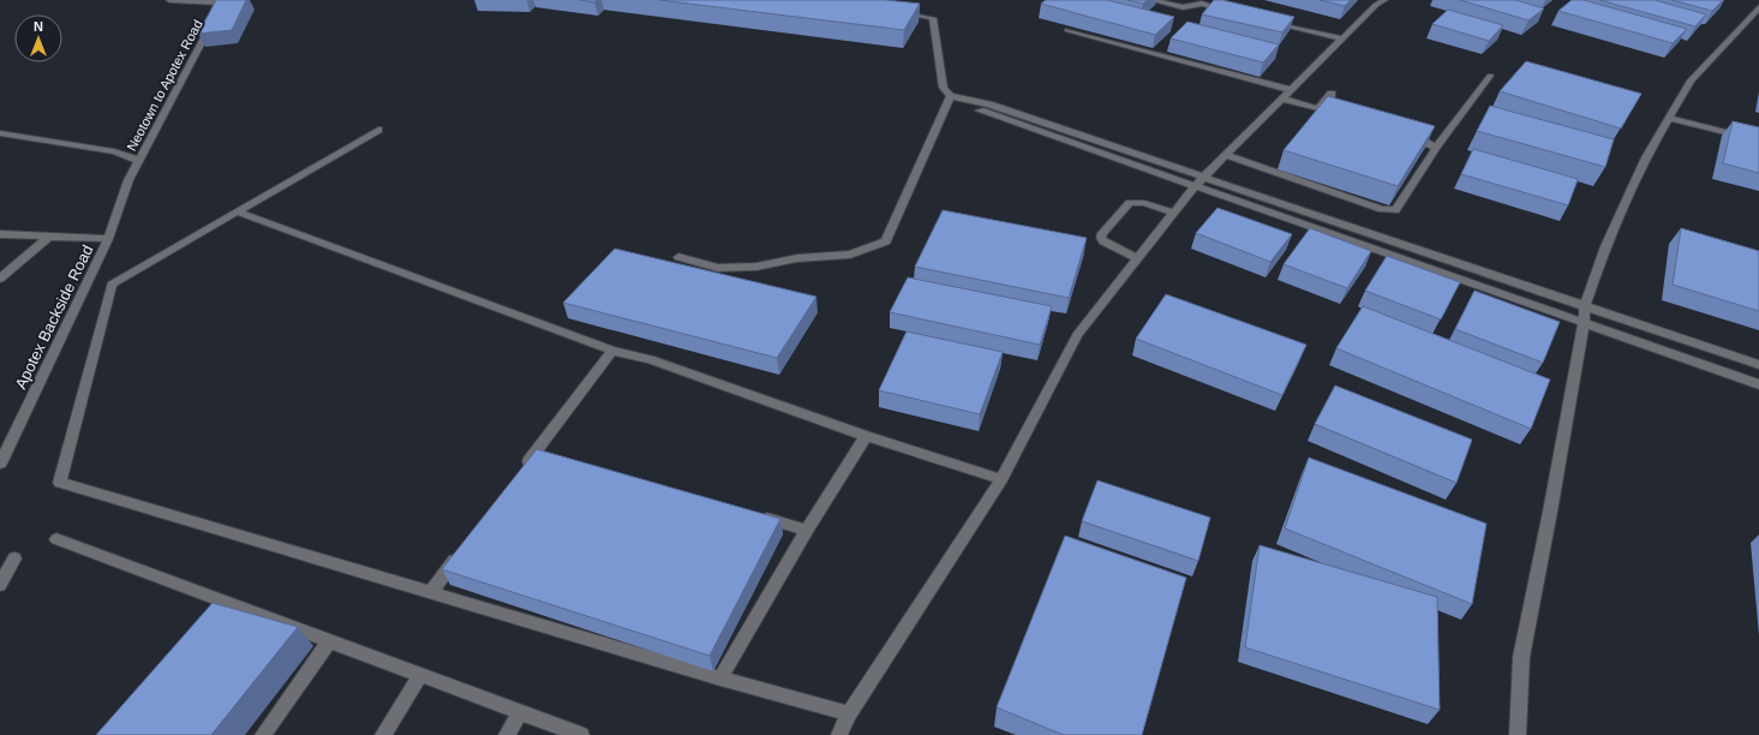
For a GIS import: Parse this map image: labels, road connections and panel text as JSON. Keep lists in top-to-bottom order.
{
  "streets": {
    "street": ["Neotown to Apotex Road", "Apotex Backside Road"]
  },
  "crossings": [
    ["Neotown to Apotex Road", "Apotex Backside Road"]
  ],
  "north": "top"
}
